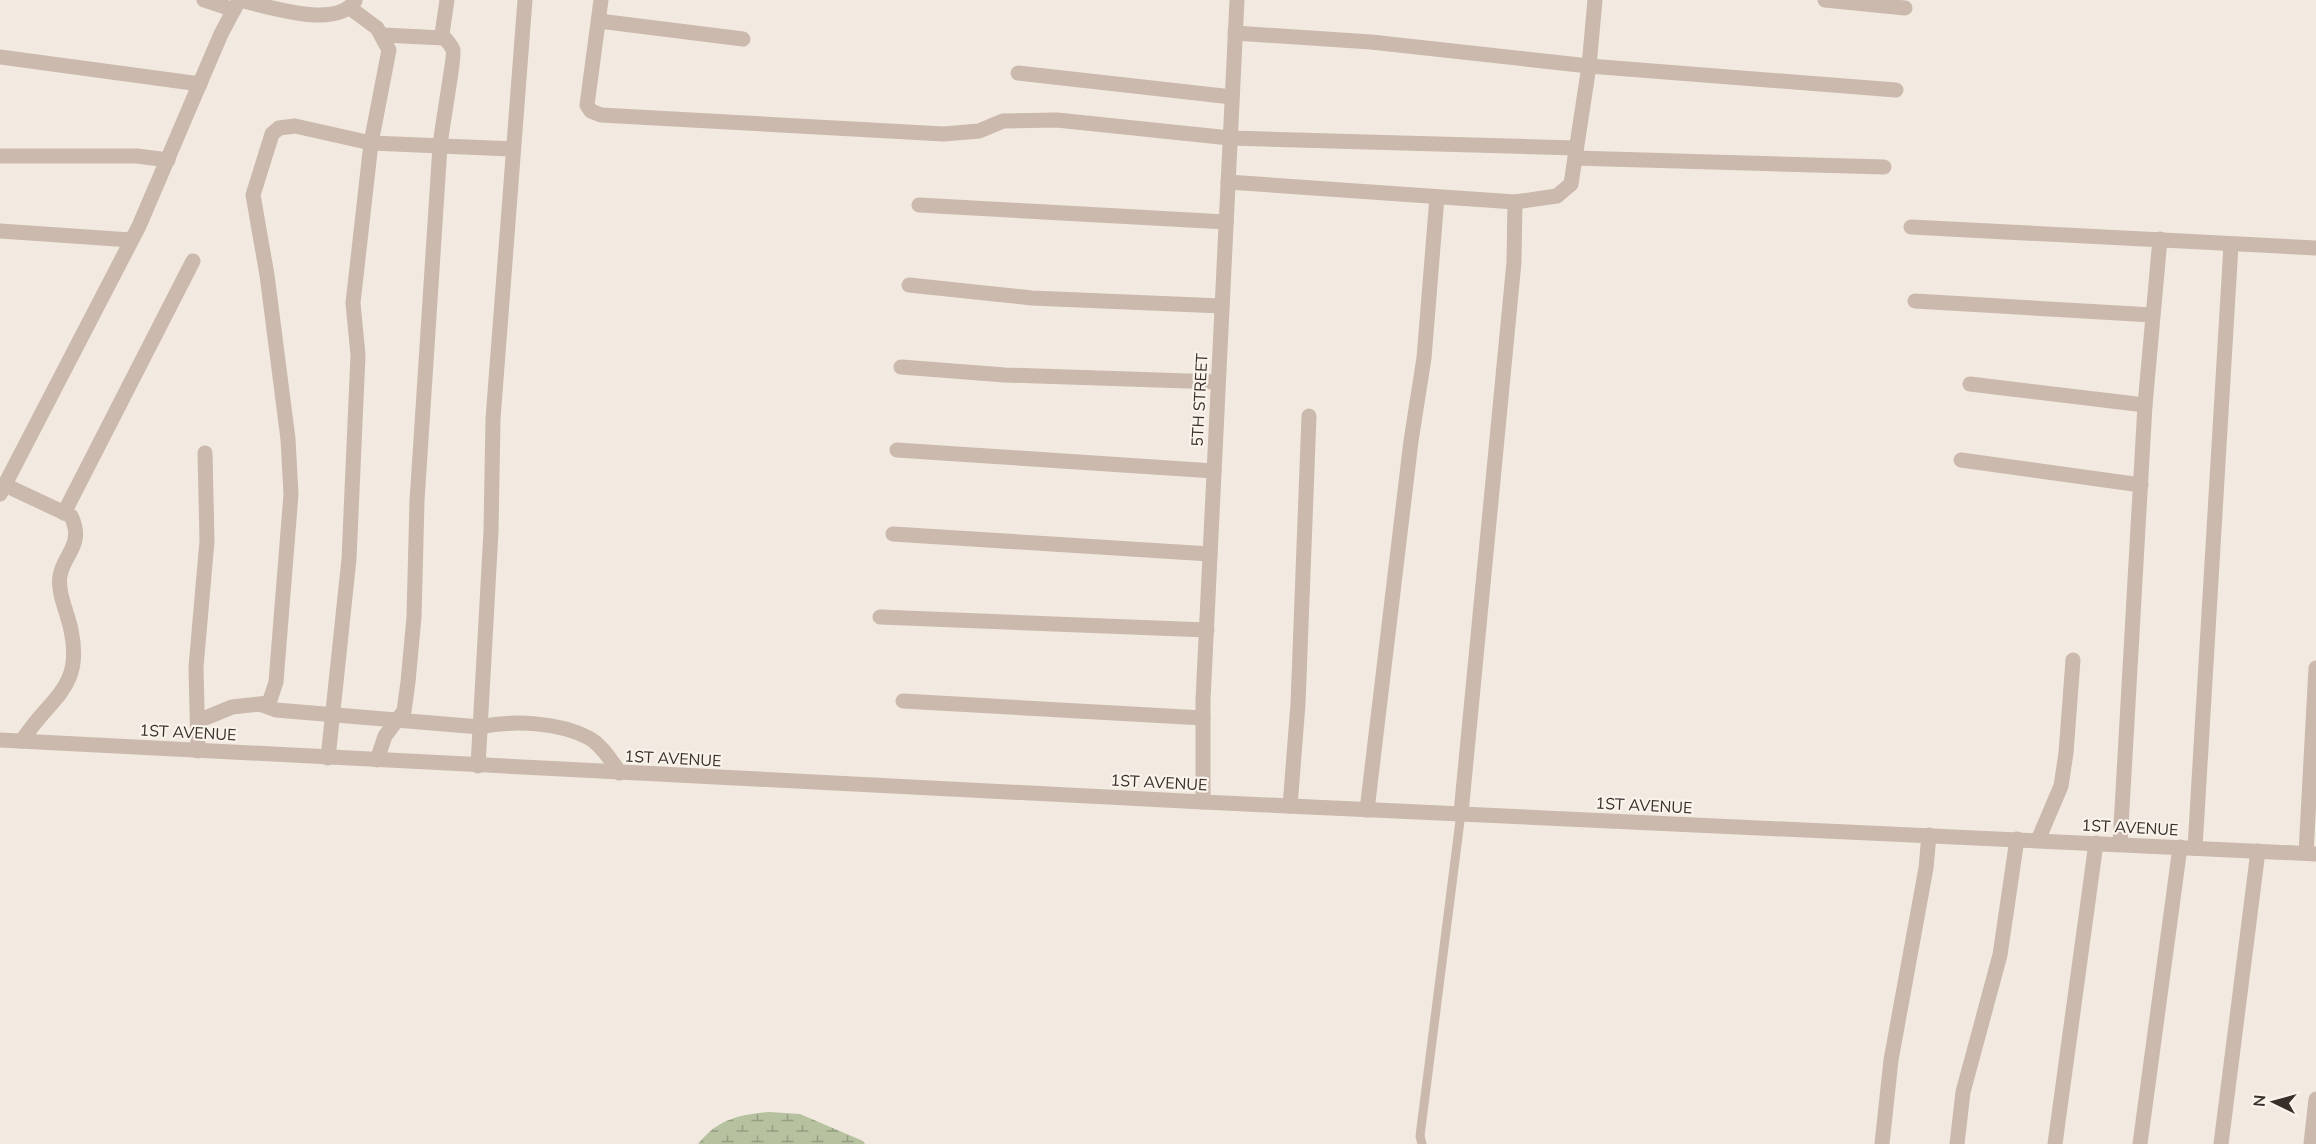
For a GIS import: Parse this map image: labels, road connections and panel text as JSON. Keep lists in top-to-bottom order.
{
  "streets": {
    "street": ["5TH STREET", "1ST AVENUE"]
  },
  "crossings": [
    ["5TH STREET", "1ST AVENUE"]
  ],
  "north": "left"
}
